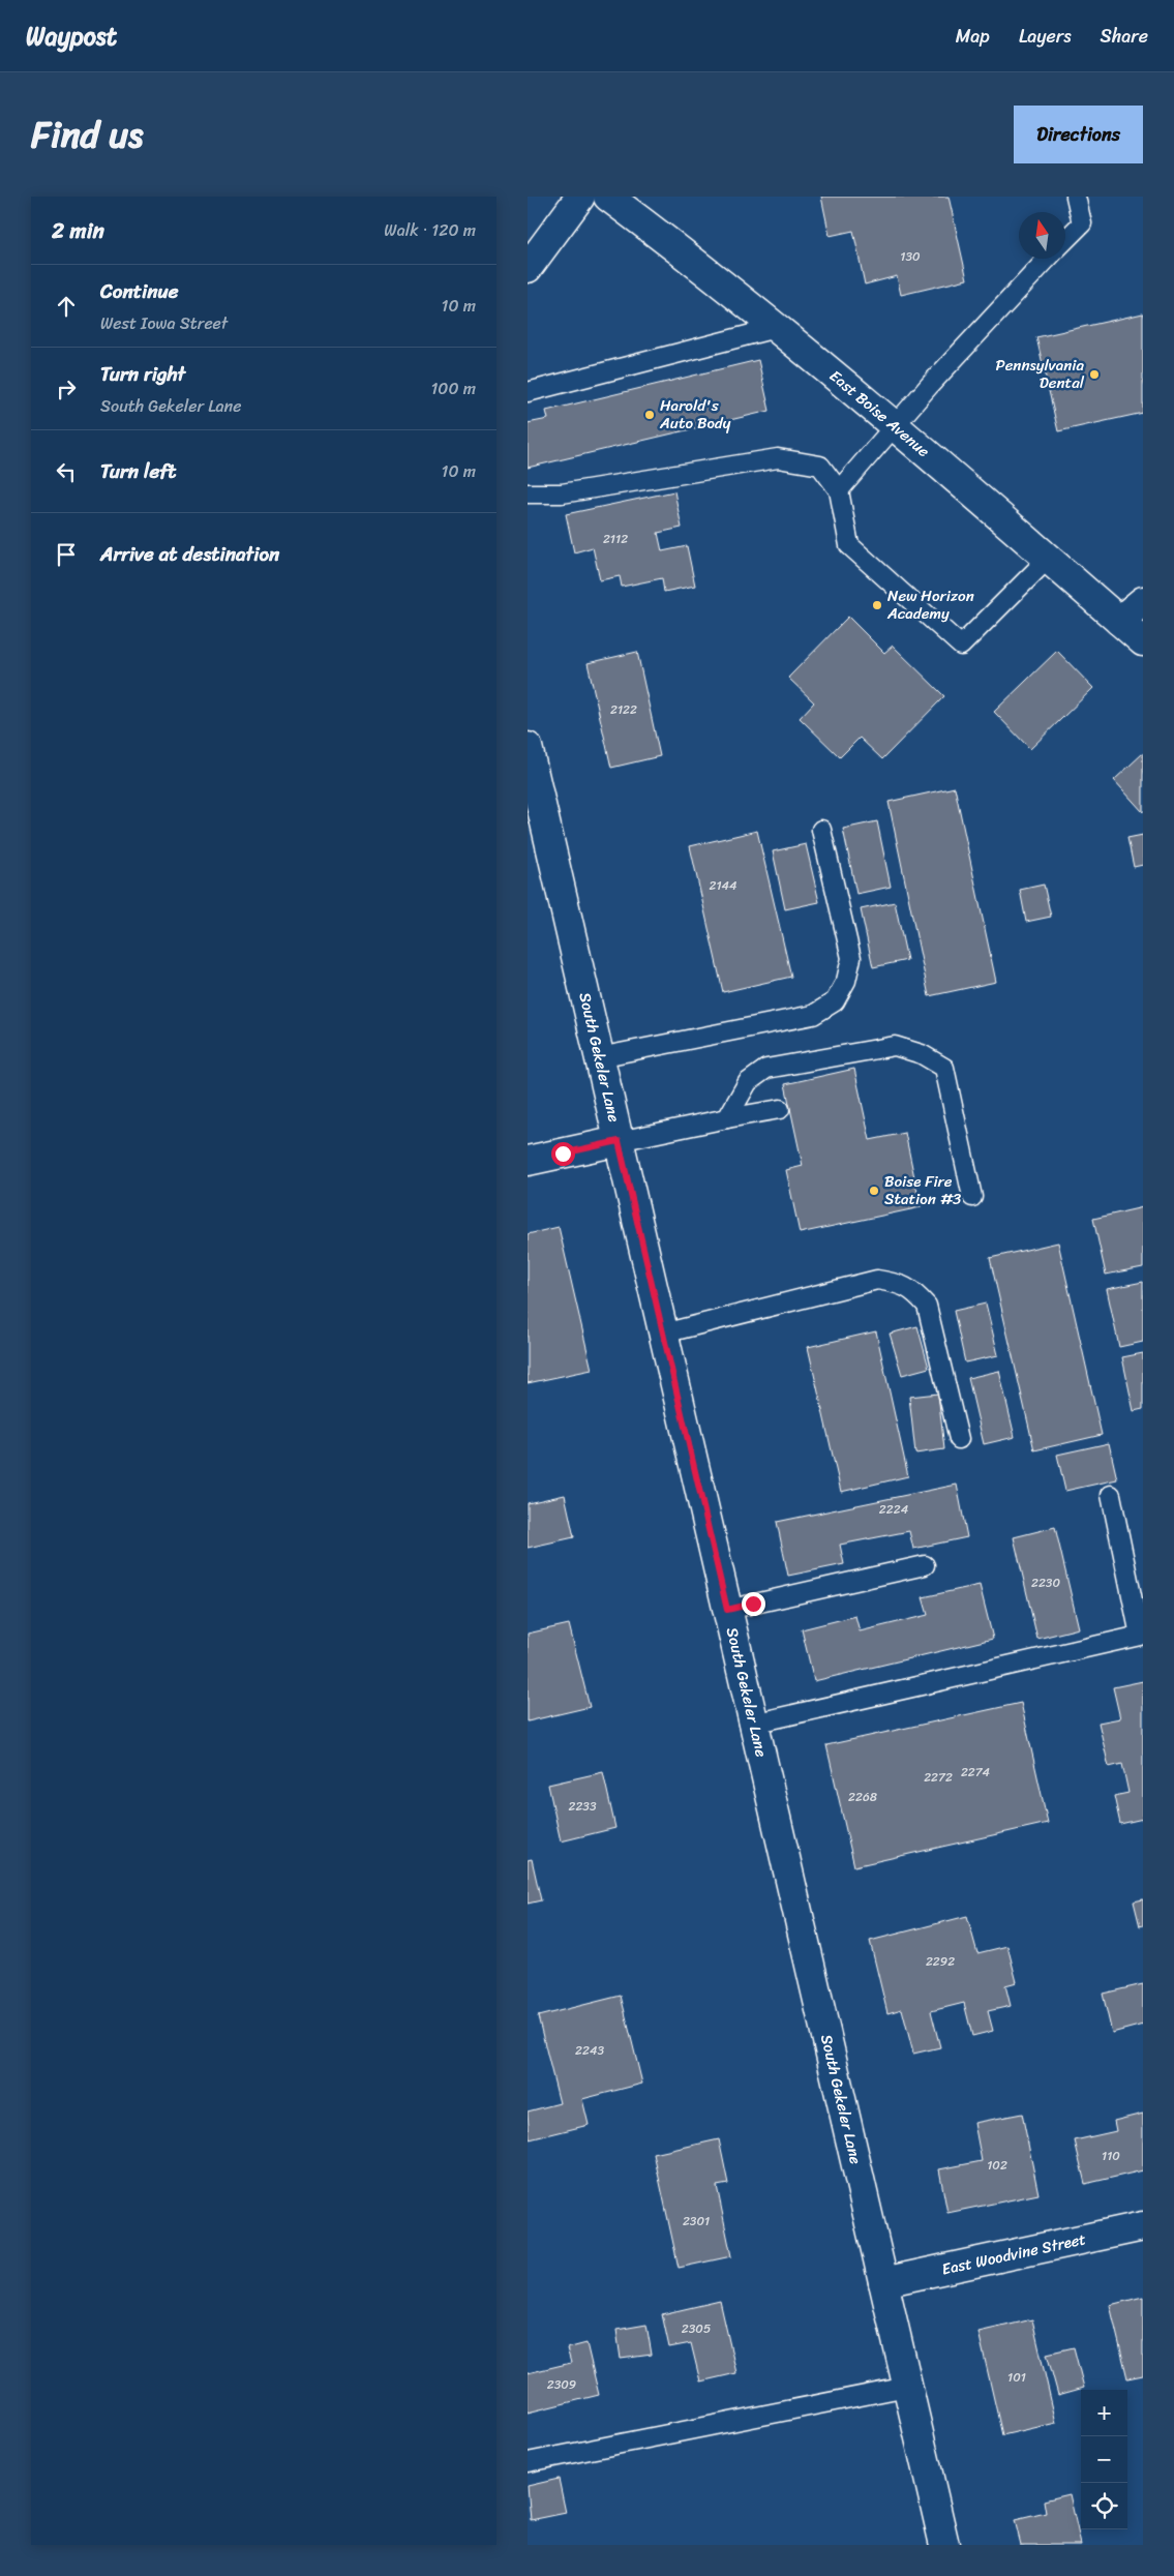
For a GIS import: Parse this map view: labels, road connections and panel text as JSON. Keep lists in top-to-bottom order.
{
  "streets": {
    "street": ["East Boise Avenue", "South Gekeler Lane", "East Woodvine Street"]
  },
  "crossings": [
    ["South Gekeler Lane", "East Woodvine Street"]
  ],
  "places": [
    "Pennsylvania Dental",
    "Harold's Auto Body",
    "New Horizon Academy",
    "Boise Fire Station #3"
  ],
  "house_numbers": [
    "130",
    "2112",
    "2122",
    "2144",
    "2224",
    "2230",
    "2274",
    "2272",
    "2268",
    "2233",
    "2292",
    "2243",
    "110",
    "102",
    "2301",
    "2305",
    "101",
    "2309"
  ],
  "north": "top",
  "page": {
    "header": "Waypost",
    "nav": ["Map", "Layers", "Share"],
    "title": "Find us",
    "buttons": "Directions",
    "heading": ["2 min", "Walk · 120 m"],
    "list": [
      ["Continue", "West Iowa Street", "10 m"],
      ["Turn right", "South Gekeler Lane", "100 m"],
      ["Turn left", "10 m"],
      "Arrive at destination"
    ],
    "map_buttons": ["+", "−"]
  }
}
